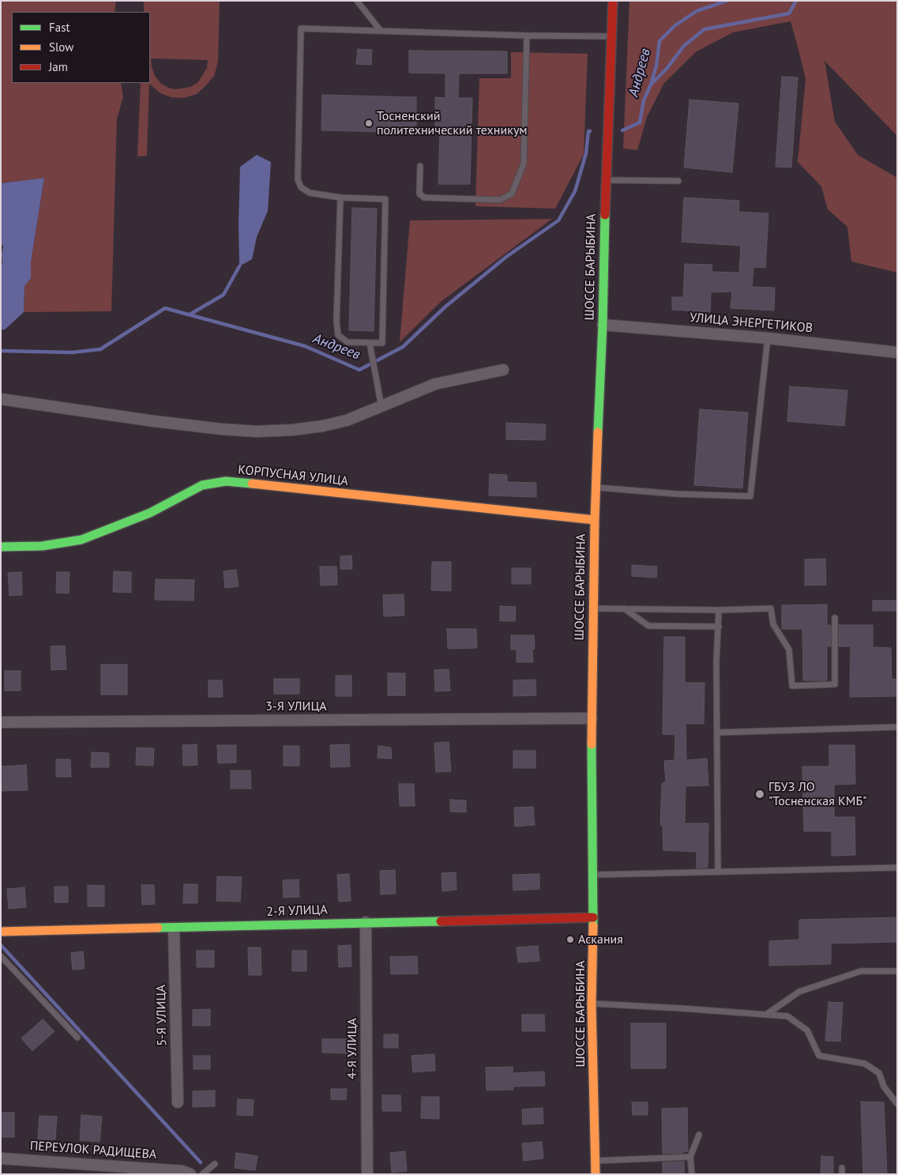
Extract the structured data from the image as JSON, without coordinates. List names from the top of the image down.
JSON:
{
  "streets": {
    "street": [
      "ШОССЕ БАРЫБИНА",
      "УЛИЦА ЭНЕРГЕТИКОВ",
      "КОРПУСНАЯ УЛИЦА",
      "3-Я УЛИЦА",
      "2-Я УЛИЦА",
      "5-Я УЛИЦА",
      "4-Я УЛИЦА",
      "ПЕРЕУЛОК РАДИЩЕВА"
    ]
  },
  "crossings": [
    ["ШОССЕ БАРЫБИНА", "УЛИЦА ЭНЕРГЕТИКОВ"],
    ["ШОССЕ БАРЫБИНА", "КОРПУСНАЯ УЛИЦА"],
    ["ШОССЕ БАРЫБИНА", "3-Я УЛИЦА"],
    ["ШОССЕ БАРЫБИНА", "2-Я УЛИЦА"],
    ["2-Я УЛИЦА", "5-Я УЛИЦА"],
    ["2-Я УЛИЦА", "4-Я УЛИЦА"]
  ],
  "water": ["Андреев"],
  "places": ["Тосненский политехнический техникум", "ГБУЗ ЛО \"Тосненская КМБ\"", "Аскания"],
  "legend": ["Fast", "Slow", "Jam"]
}
